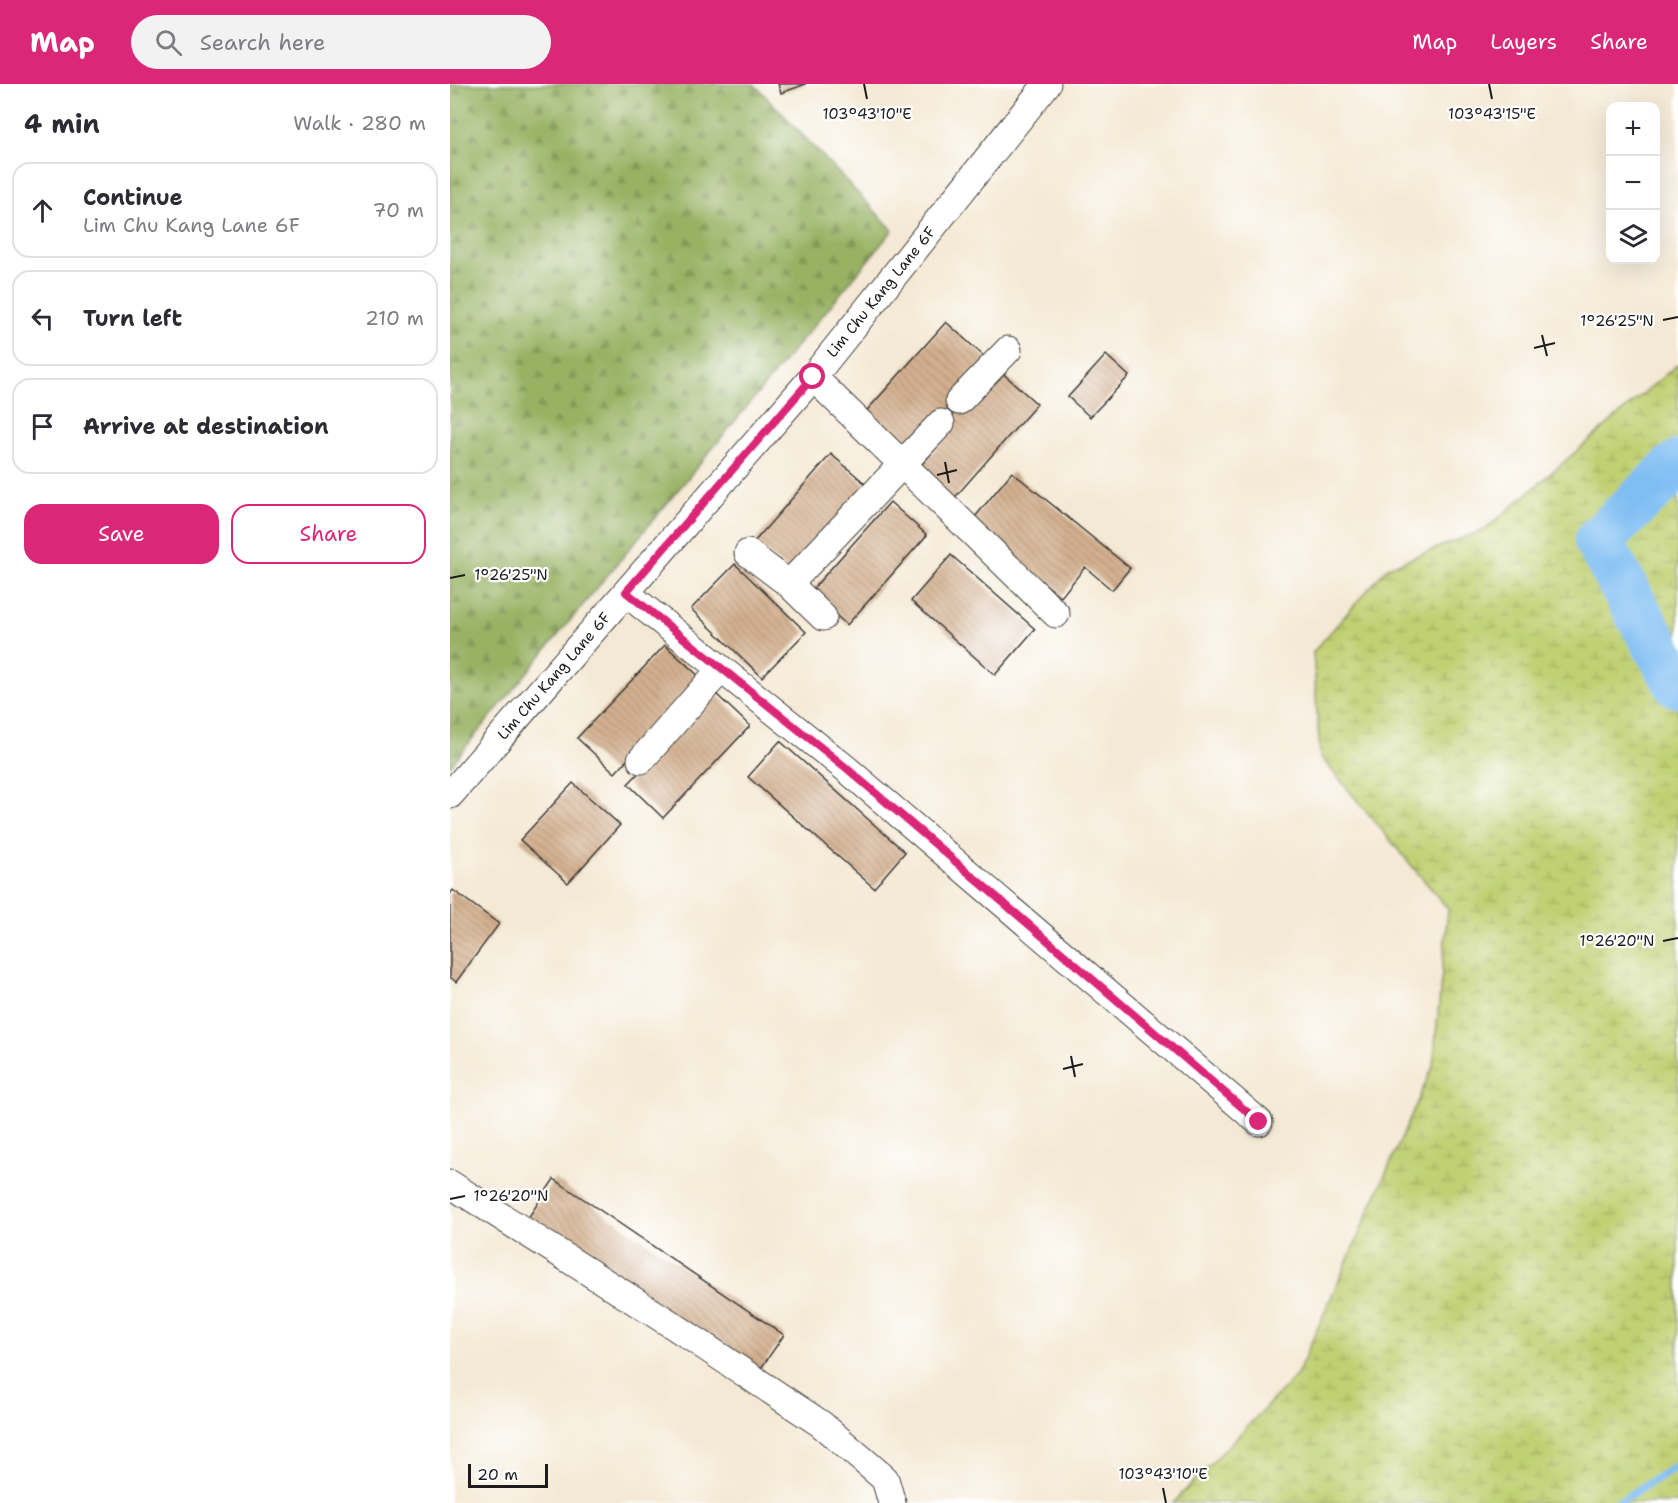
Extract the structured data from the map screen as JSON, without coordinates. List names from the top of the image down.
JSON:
{
  "streets": {
    "street": ["Lim Chu Kang Lane 6F"]
  },
  "scale_bar": "20 m",
  "page": {
    "header": "Map",
    "search": "Search here",
    "nav": ["Map", "Layers", "Share"],
    "heading": ["4 min", "Walk · 280 m"],
    "map_buttons": ["+", "−"],
    "list": [
      ["Continue", "Lim Chu Kang Lane 6F", "70 m"],
      ["Turn left", "210 m"],
      "Arrive at destination"
    ],
    "buttons": ["Save", "Share"],
    "scale": "20 m"
  },
  "coordinates": [
    "103°43'10\"E",
    "103°43'15\"E",
    "1°26'25\"N",
    "1°26'20\"N"
  ]
}
